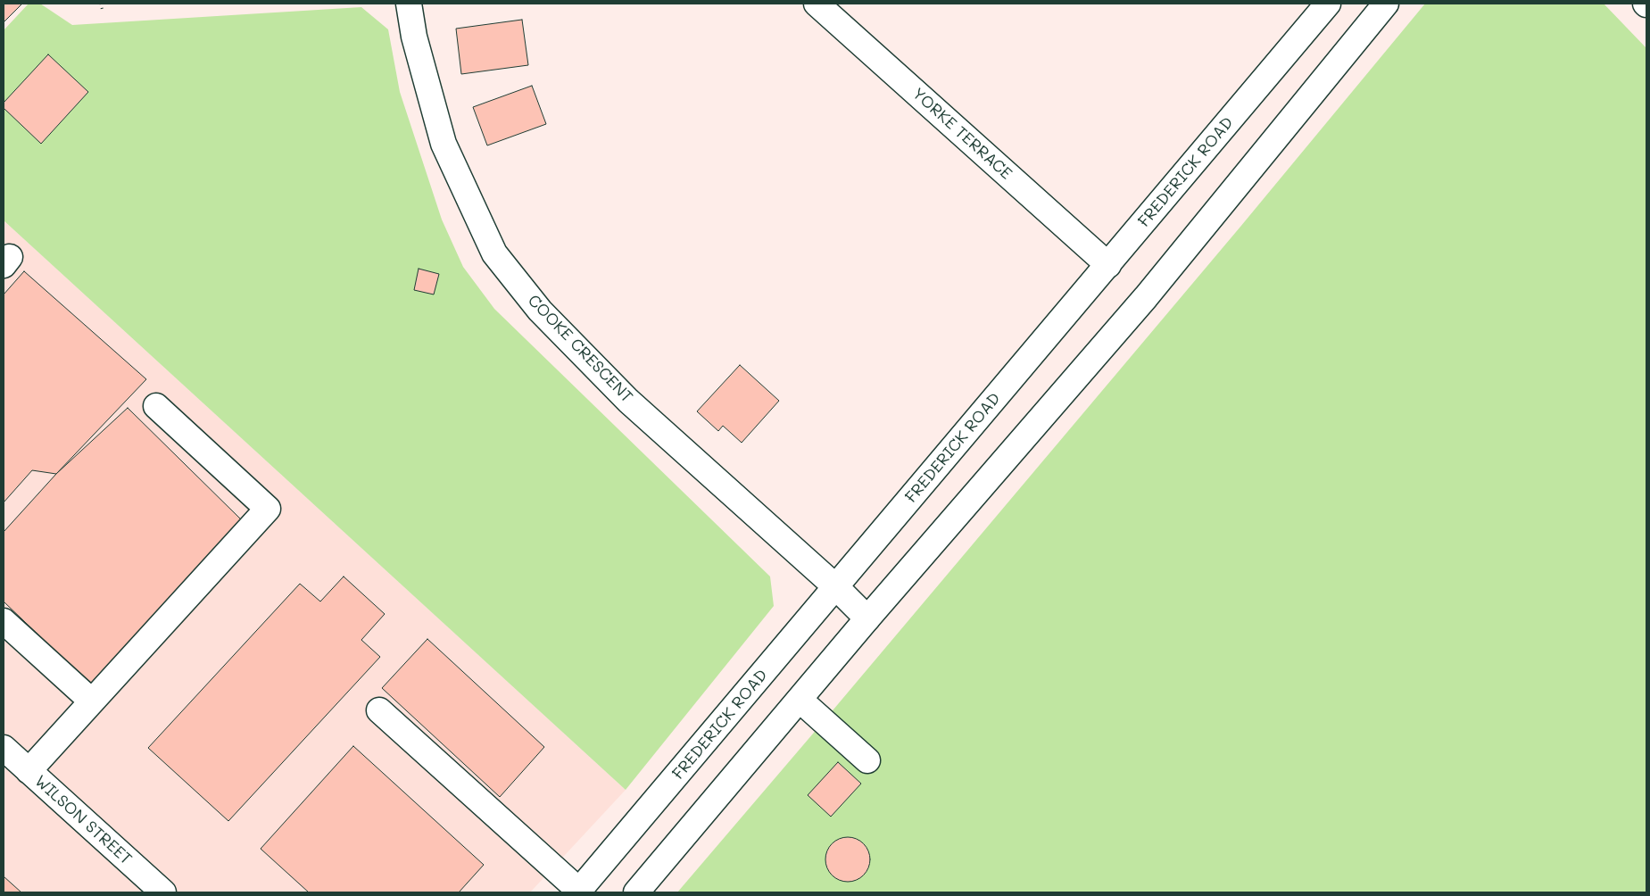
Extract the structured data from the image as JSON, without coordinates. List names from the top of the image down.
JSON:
{
  "streets": {
    "main road": [
      "YORKE TERRACE",
      "FREDERICK ROAD",
      "COOKE CRESCENT",
      "WILSON STREET"
    ]
  },
  "crossings": [
    ["YORKE TERRACE", "FREDERICK ROAD"],
    ["FREDERICK ROAD", "COOKE CRESCENT"]
  ]
}
